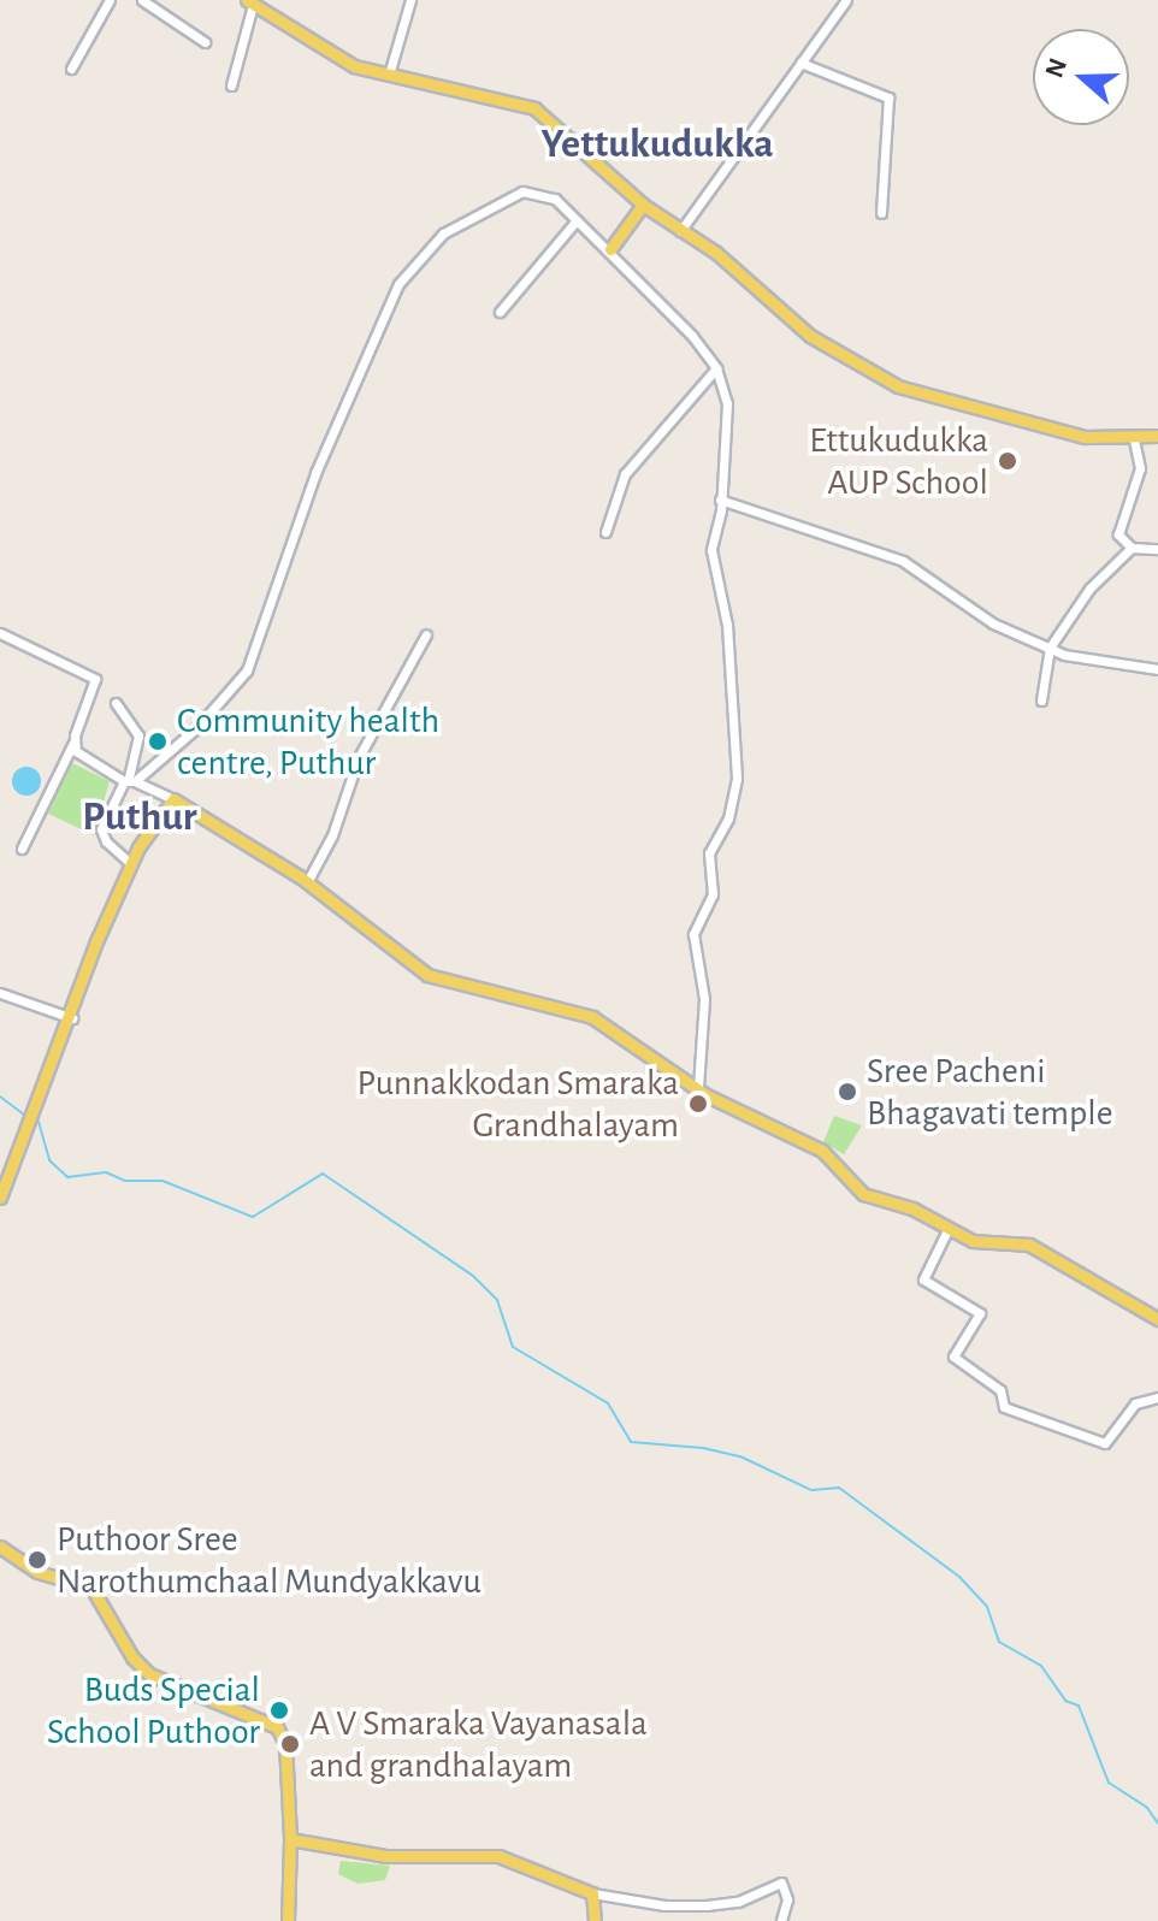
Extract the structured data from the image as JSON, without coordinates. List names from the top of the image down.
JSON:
{
  "districts": ["Yettukudukka", "Puthur"],
  "places": [
    "Ettukudukka AUP School",
    "Community health centre, Puthur",
    "Sree Pacheni Bhagavati temple",
    "Punnakkodan Smaraka Grandhalayam",
    "Puthoor Sree Narothumchaal Mundyakkavu",
    "Buds Special School Puthoor",
    "A V Smaraka Vayanasala and grandhalayam"
  ],
  "north": "left"
}
